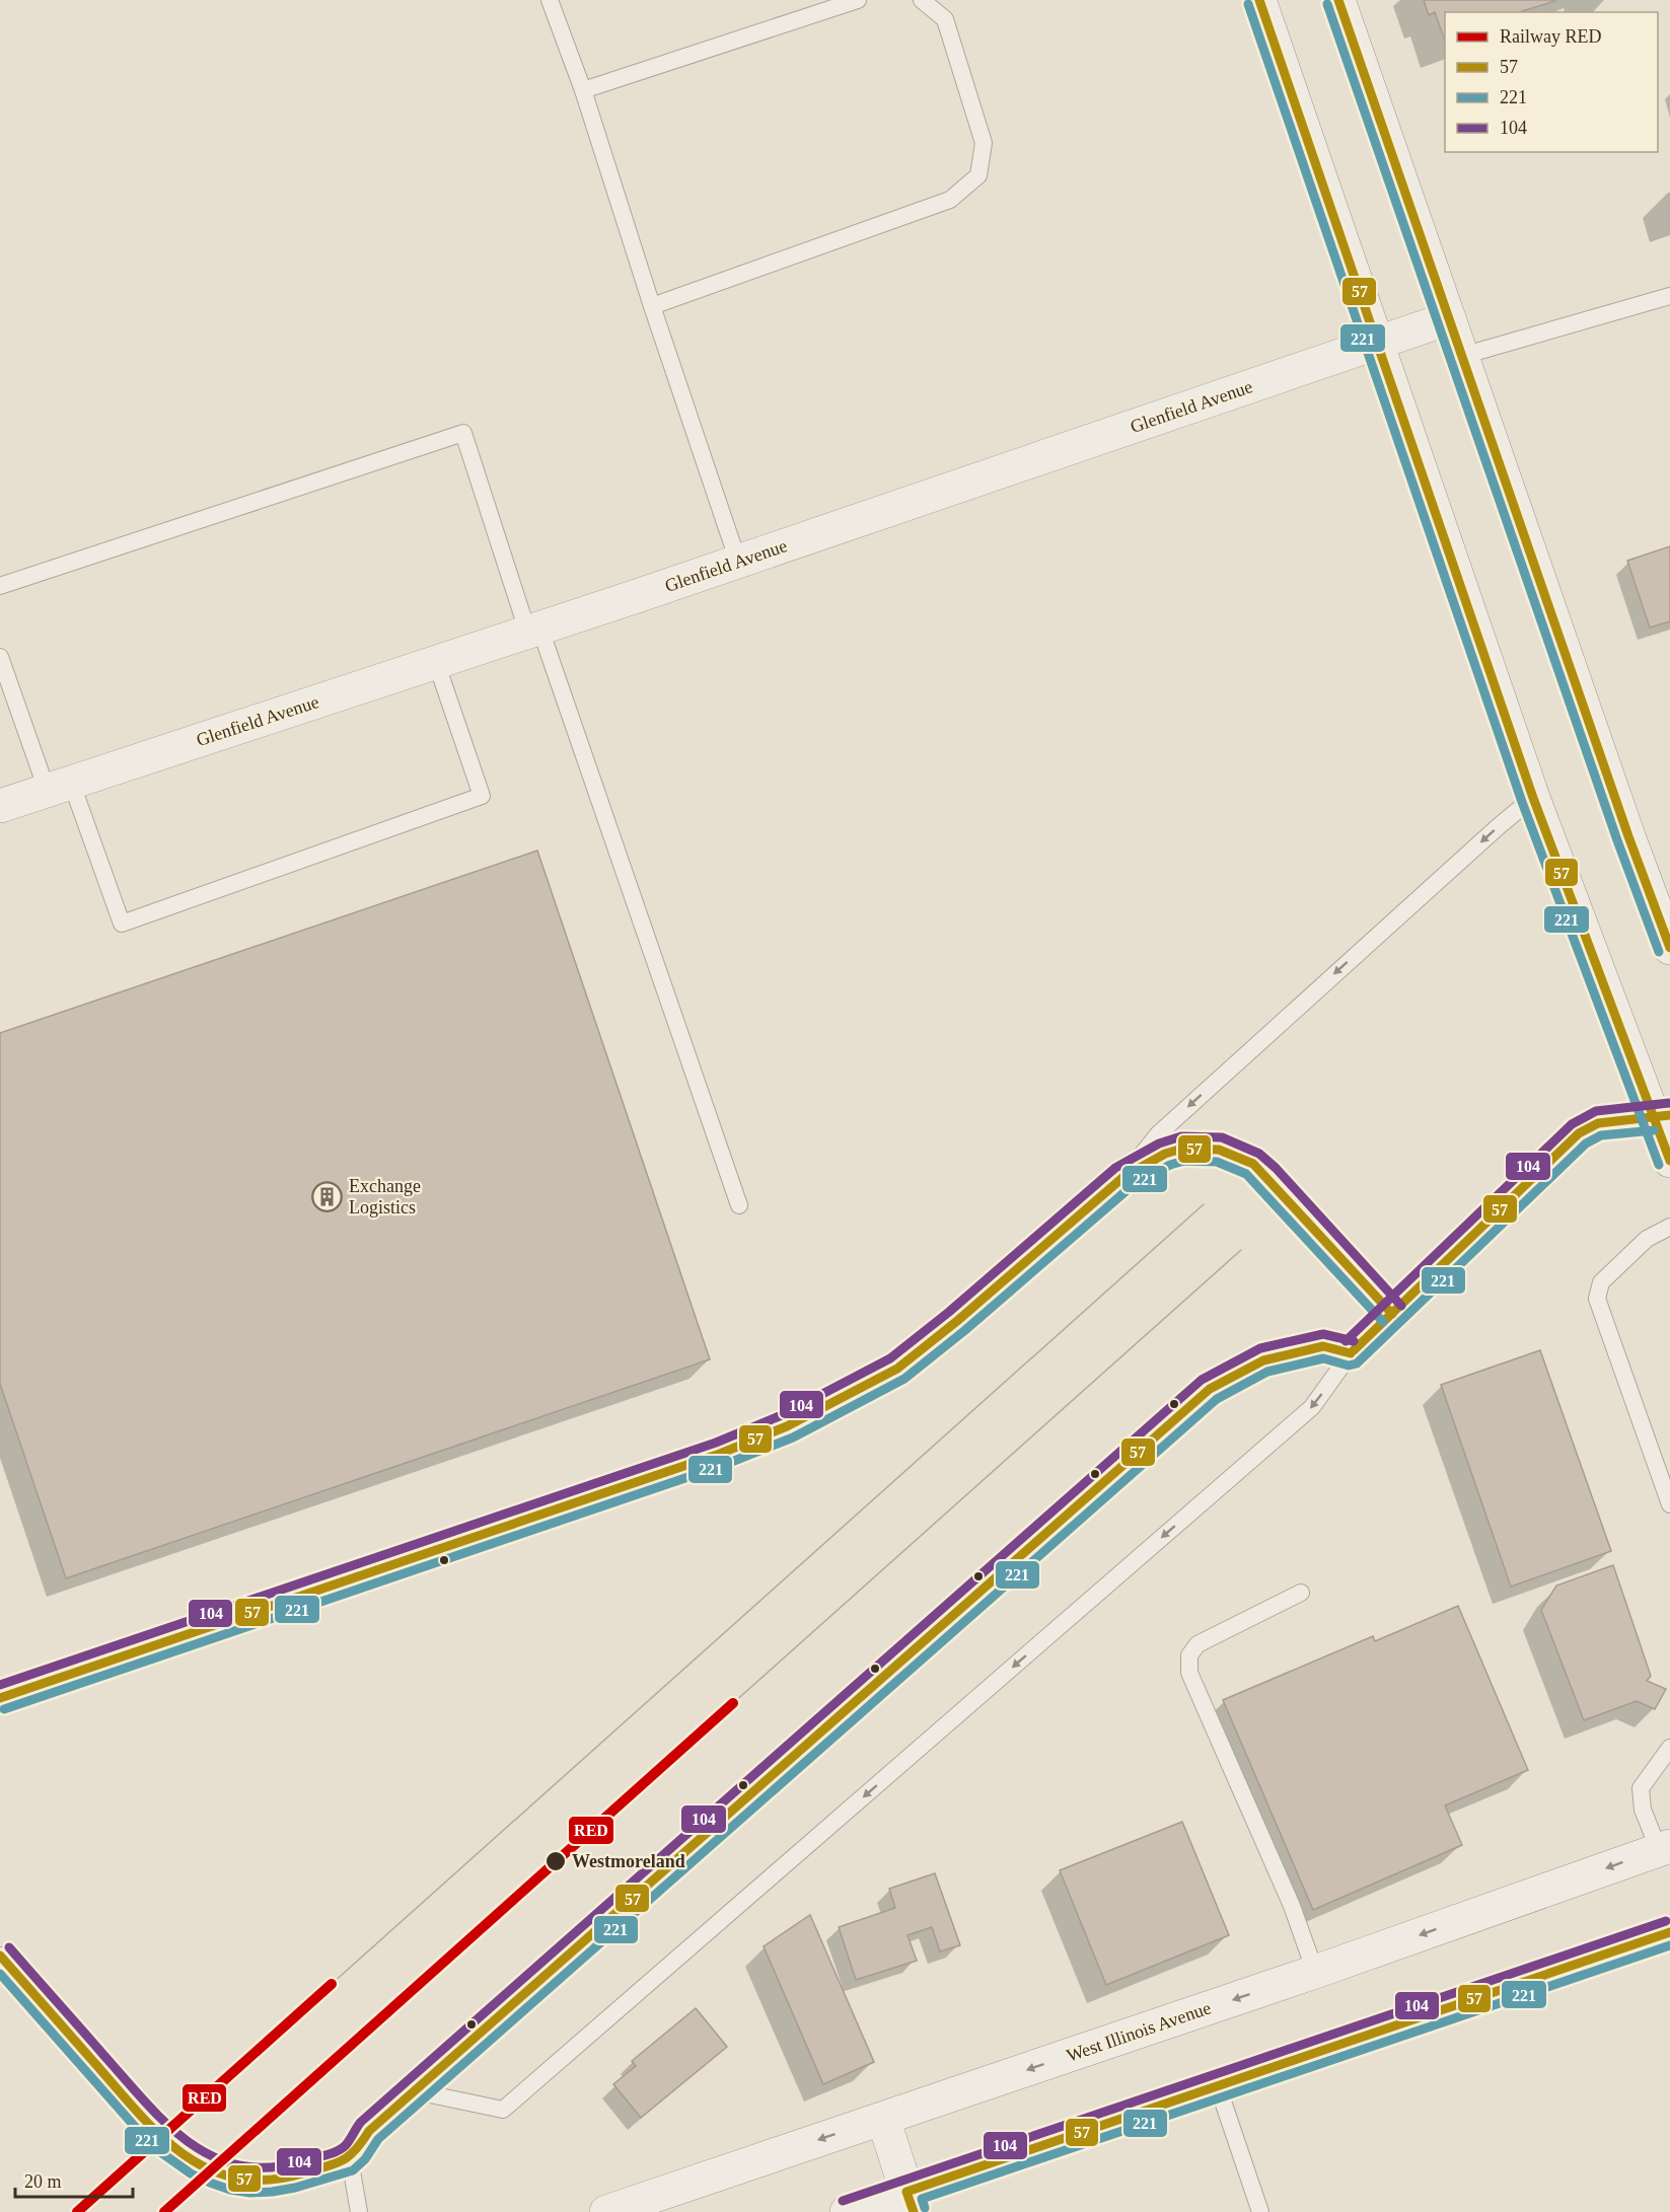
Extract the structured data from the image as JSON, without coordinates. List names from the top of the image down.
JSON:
{
  "streets": {
    "main road": ["Glenfield Avenue", "West Illinois Avenue"]
  },
  "places": {
    "building": ["Exchange Logistics"],
    "other": ["Westmoreland"]
  },
  "lines": [
    "transit line 57",
    "transit line 221",
    "transit line 104",
    "rail line RED"
  ],
  "legend": [
    "Railway RED",
    "57",
    "221",
    "104"
  ],
  "scale_bar": "20 m"
}
